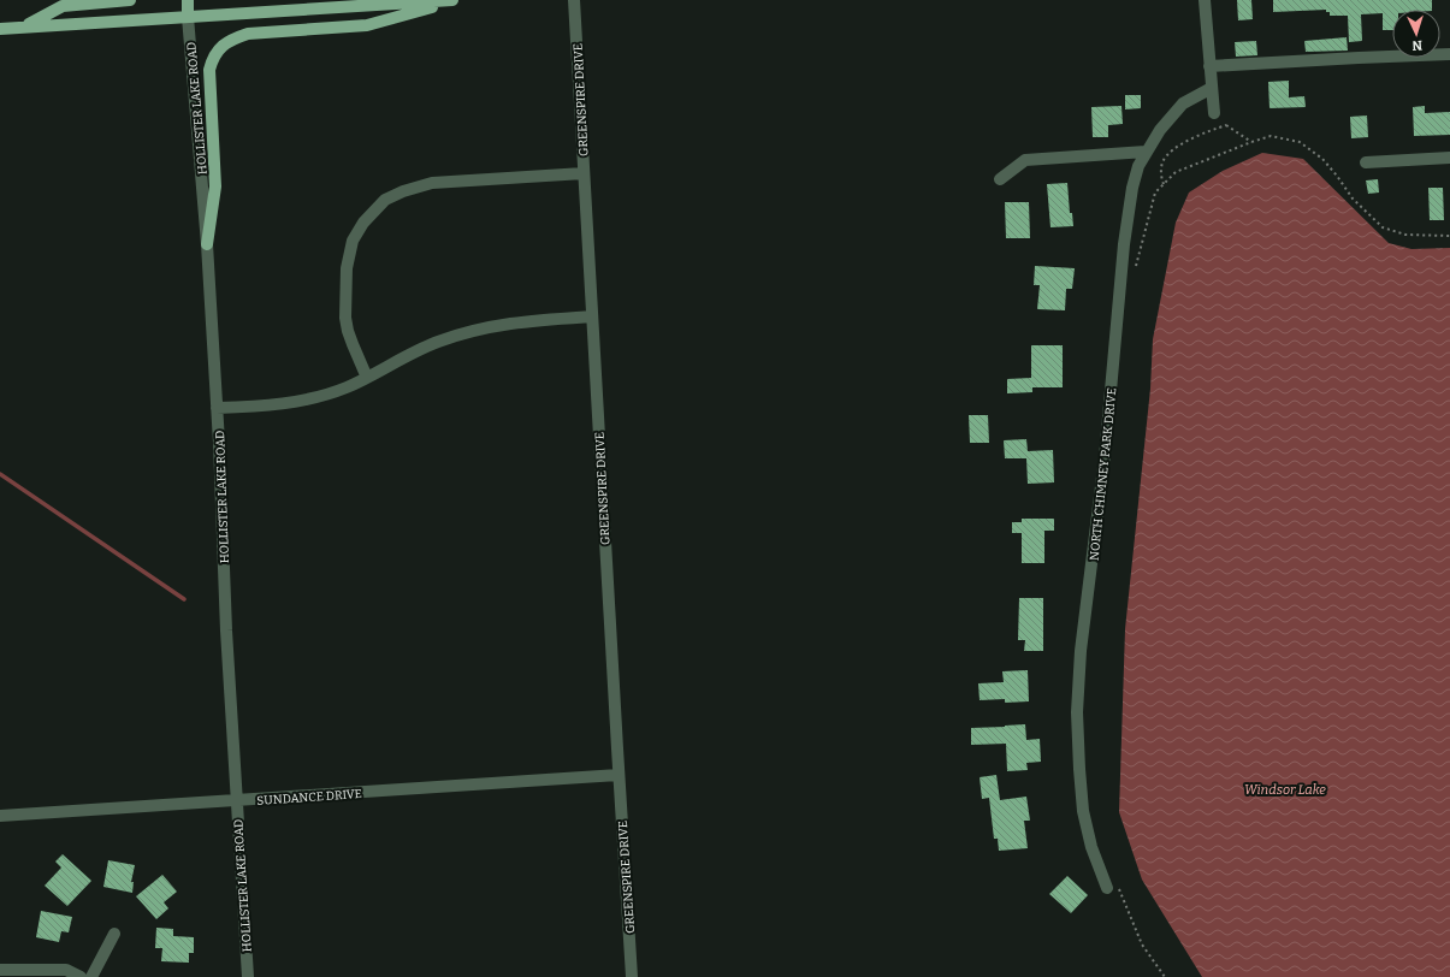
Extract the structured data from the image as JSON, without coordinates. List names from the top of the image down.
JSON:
{
  "streets": {
    "street": [
      "GREENSPIRE DRIVE",
      "HOLLISTER LAKE ROAD",
      "NORTH CHIMNEY PARK DRIVE",
      "SUNDANCE DRIVE"
    ]
  },
  "crossings": [
    ["GREENSPIRE DRIVE", "SUNDANCE DRIVE"],
    ["HOLLISTER LAKE ROAD", "SUNDANCE DRIVE"]
  ],
  "water": ["Windsor Lake"],
  "north": "bottom"
}
